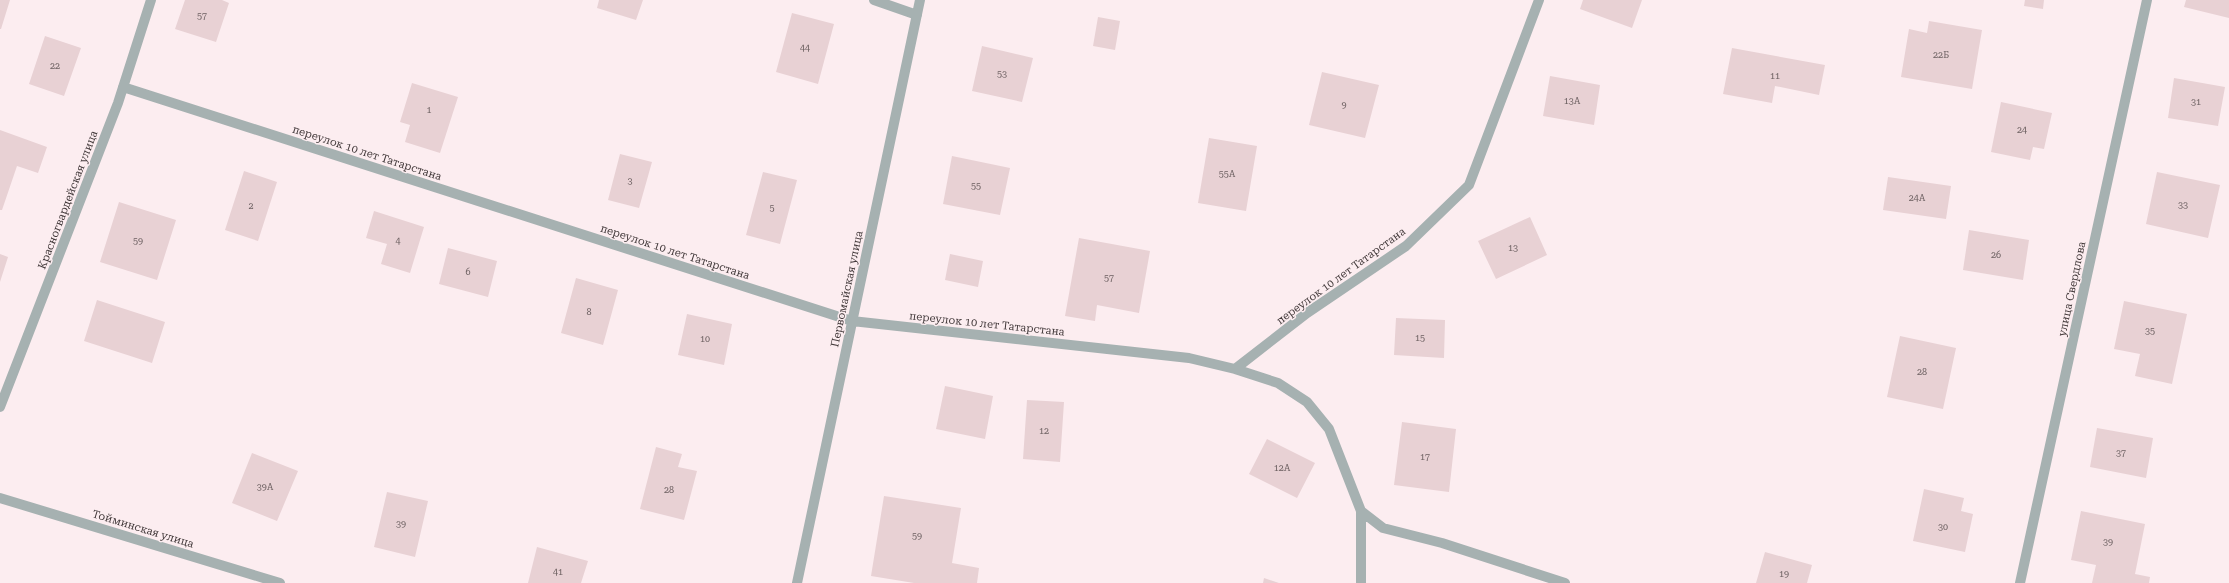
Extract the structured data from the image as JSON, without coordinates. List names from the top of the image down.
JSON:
{
  "streets": {
    "street": [
      "переулок 10 лет Татарстана",
      "Красногвардейская улица",
      "Первомайская улица",
      "улица Свердлова",
      "Тойминская улица"
    ]
  },
  "crossings": [
    ["переулок 10 лет Татарстана", "Красногвардейская улица"],
    ["переулок 10 лет Татарстана", "Первомайская улица"]
  ],
  "house_numbers": [
    "57",
    "44",
    "22Б",
    "22",
    "53",
    "11",
    "13А",
    "31",
    "9",
    "1",
    "24",
    "55А",
    "3",
    "55",
    "24А",
    "33",
    "2",
    "5",
    "59",
    "4",
    "13",
    "26",
    "6",
    "57",
    "8",
    "35",
    "15",
    "10",
    "28",
    "12",
    "37",
    "17",
    "12А",
    "39А",
    "28",
    "39",
    "30",
    "59",
    "39",
    "41",
    "19"
  ]
}
